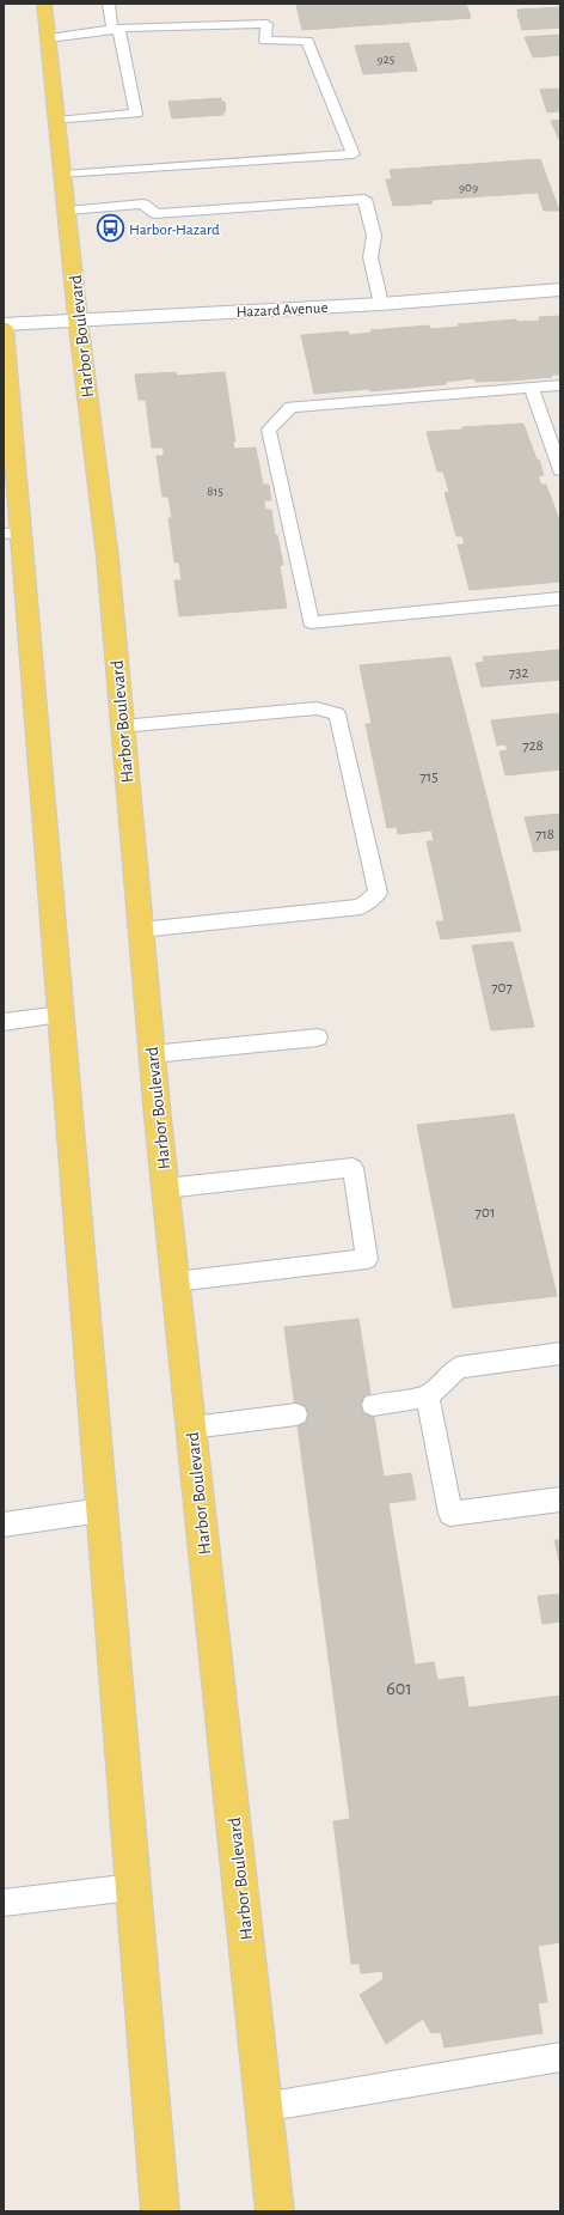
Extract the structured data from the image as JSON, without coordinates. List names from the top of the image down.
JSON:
{
  "streets": {
    "main road": ["Harbor Boulevard"],
    "street": ["Hazard Avenue"]
  },
  "crossings": [
    ["Hazard Avenue", "Harbor Boulevard"]
  ],
  "places": {
    "bus stop": ["Harbor-Hazard"]
  },
  "house_numbers": [
    "925",
    "909",
    "815",
    "732",
    "728",
    "715",
    "718",
    "707",
    "701",
    "601"
  ]
}
